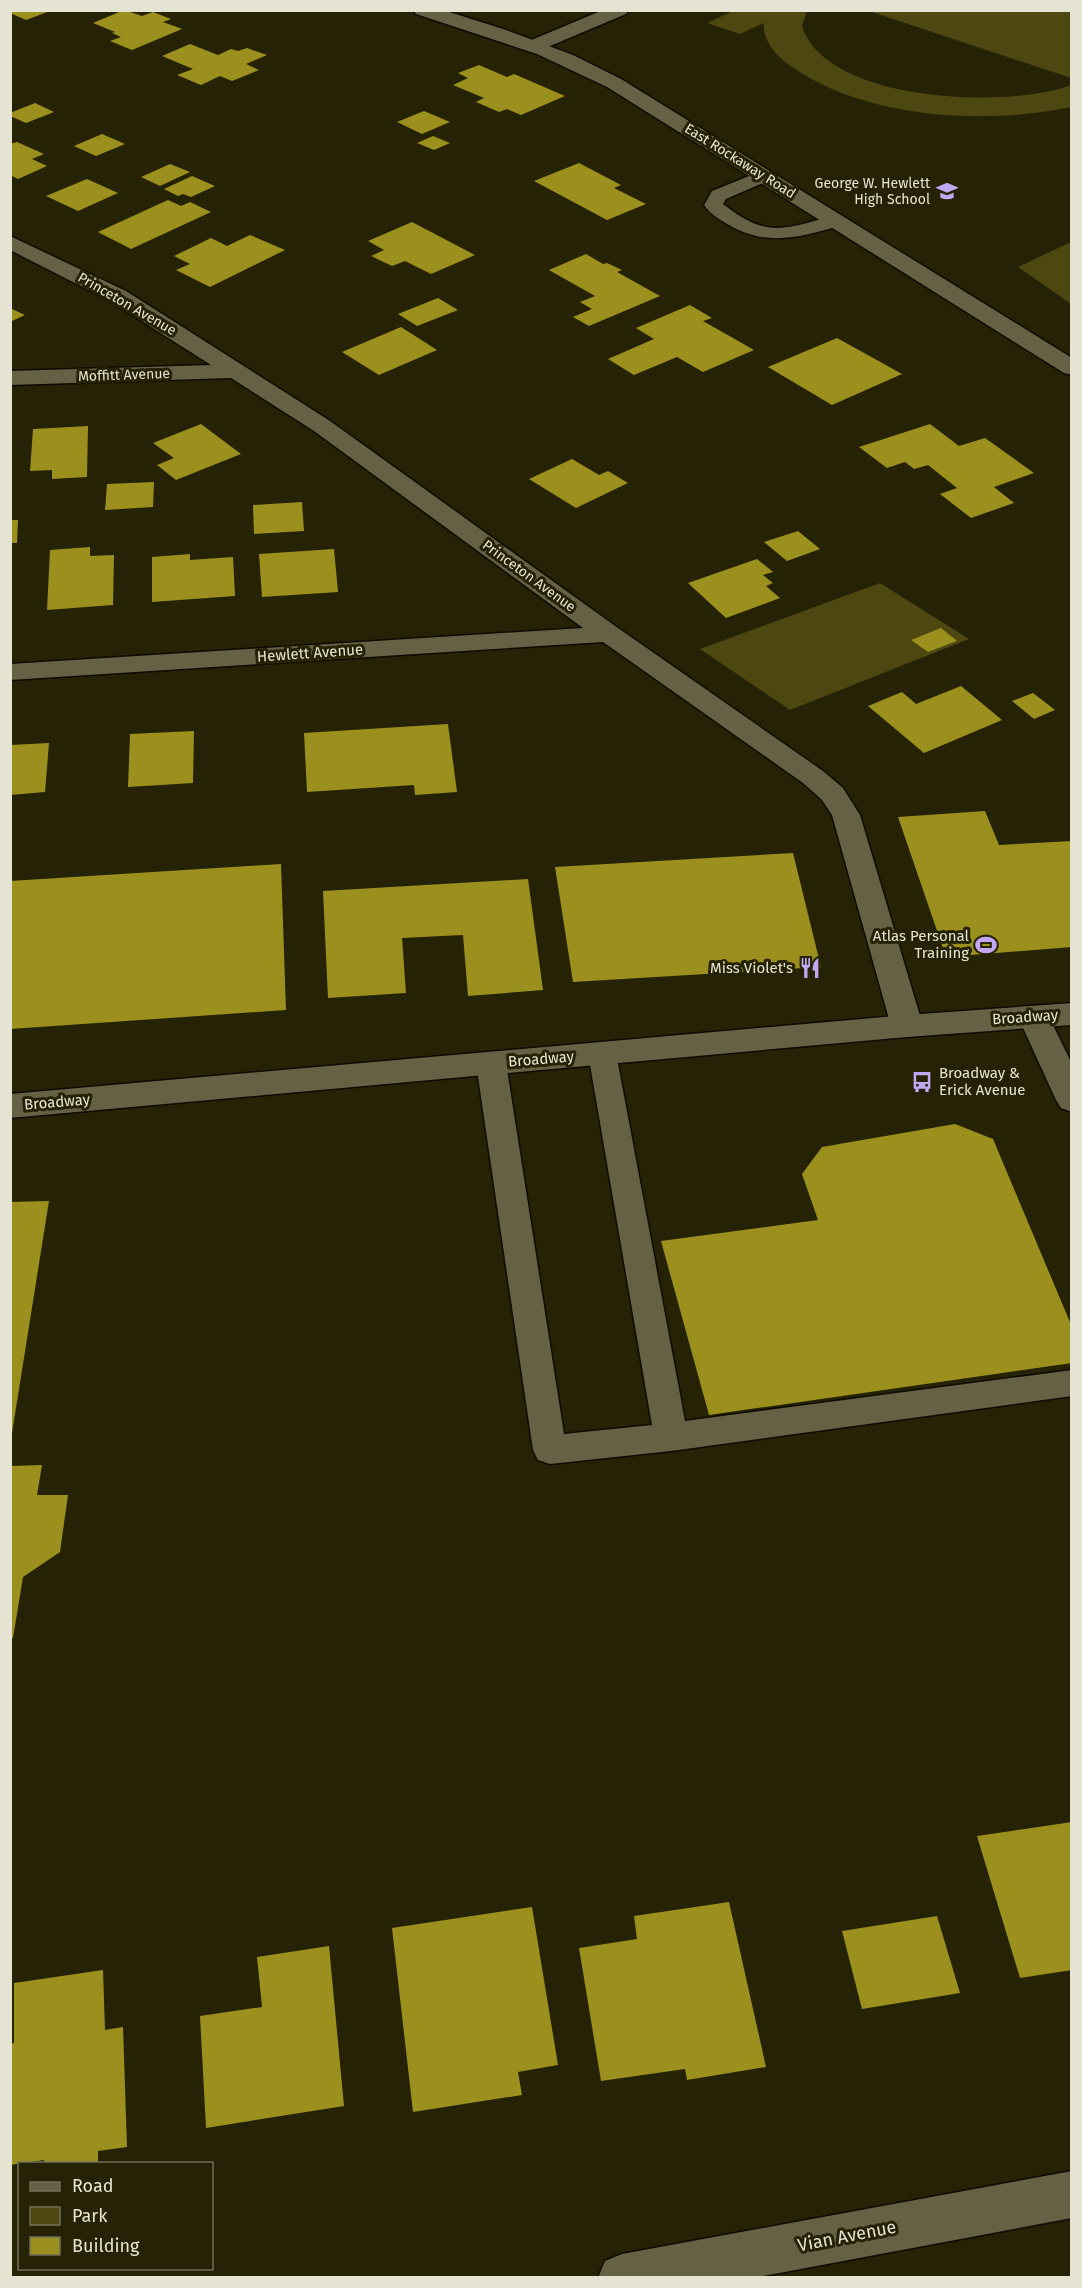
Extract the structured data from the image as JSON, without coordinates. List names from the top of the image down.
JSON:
{
  "streets": {
    "street": [
      "East Rockaway Road",
      "Princeton Avenue",
      "Moffitt Avenue",
      "Hewlett Avenue",
      "Broadway",
      "Vian Avenue"
    ]
  },
  "crossings": [
    ["Princeton Avenue", "Moffitt Avenue"],
    ["Princeton Avenue", "Hewlett Avenue"],
    ["Princeton Avenue", "Broadway"]
  ],
  "places": {
    "school or university": ["George W. Hewlett High School"],
    "sports": ["Atlas Personal Training"],
    "restaurant": ["Miss Violet's"],
    "bus stop": ["Broadway & Erick Avenue"]
  },
  "legend": ["Road", "Park", "Building"]
}
